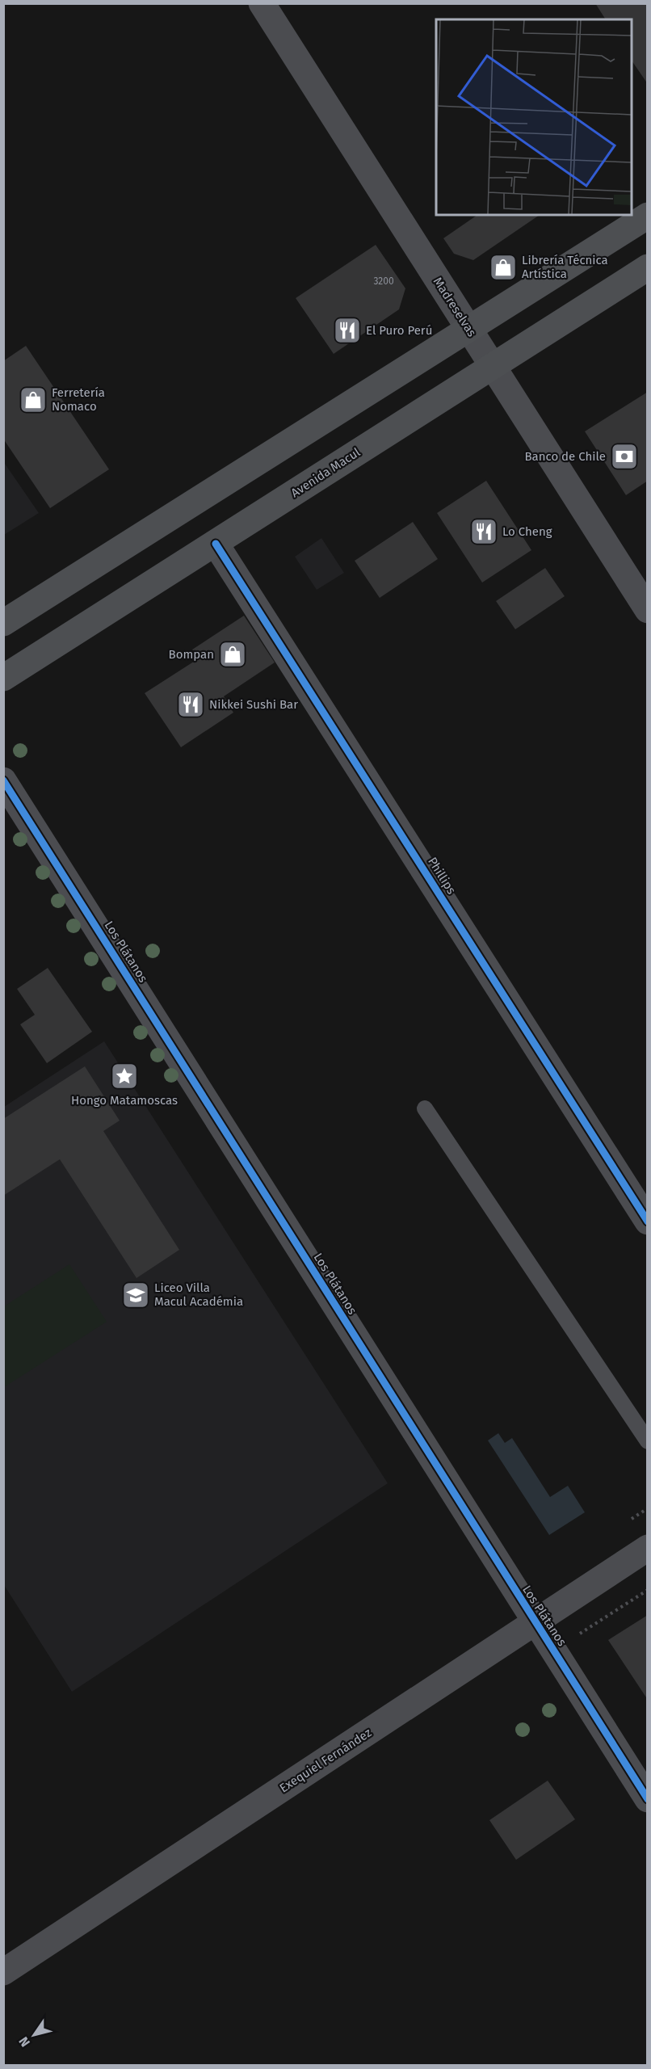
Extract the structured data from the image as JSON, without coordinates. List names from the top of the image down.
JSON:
{
  "streets": {
    "main road": ["Avenida Macul"],
    "street": [
      "Madreselvas",
      "Phillips",
      "Los Plátanos",
      "Exequiel Fernández"
    ]
  },
  "crossings": [
    ["Madreselvas", "Avenida Macul"],
    ["Avenida Macul", "Phillips"],
    ["Los Plátanos", "Exequiel Fernández"]
  ],
  "places": {
    "shop": ["Librería Técnica Artística", "Ferretería Nomaco", "Bompan"],
    "restaurant": ["El Puro Perú", "Lo Cheng", "Nikkei Sushi Bar"],
    "bank": ["Banco de Chile"],
    "place": ["Hongo Matamoscas"],
    "school or university": ["Liceo Villa Macul Académia"]
  },
  "house_numbers": ["3200"],
  "north": "bottom left"
}
